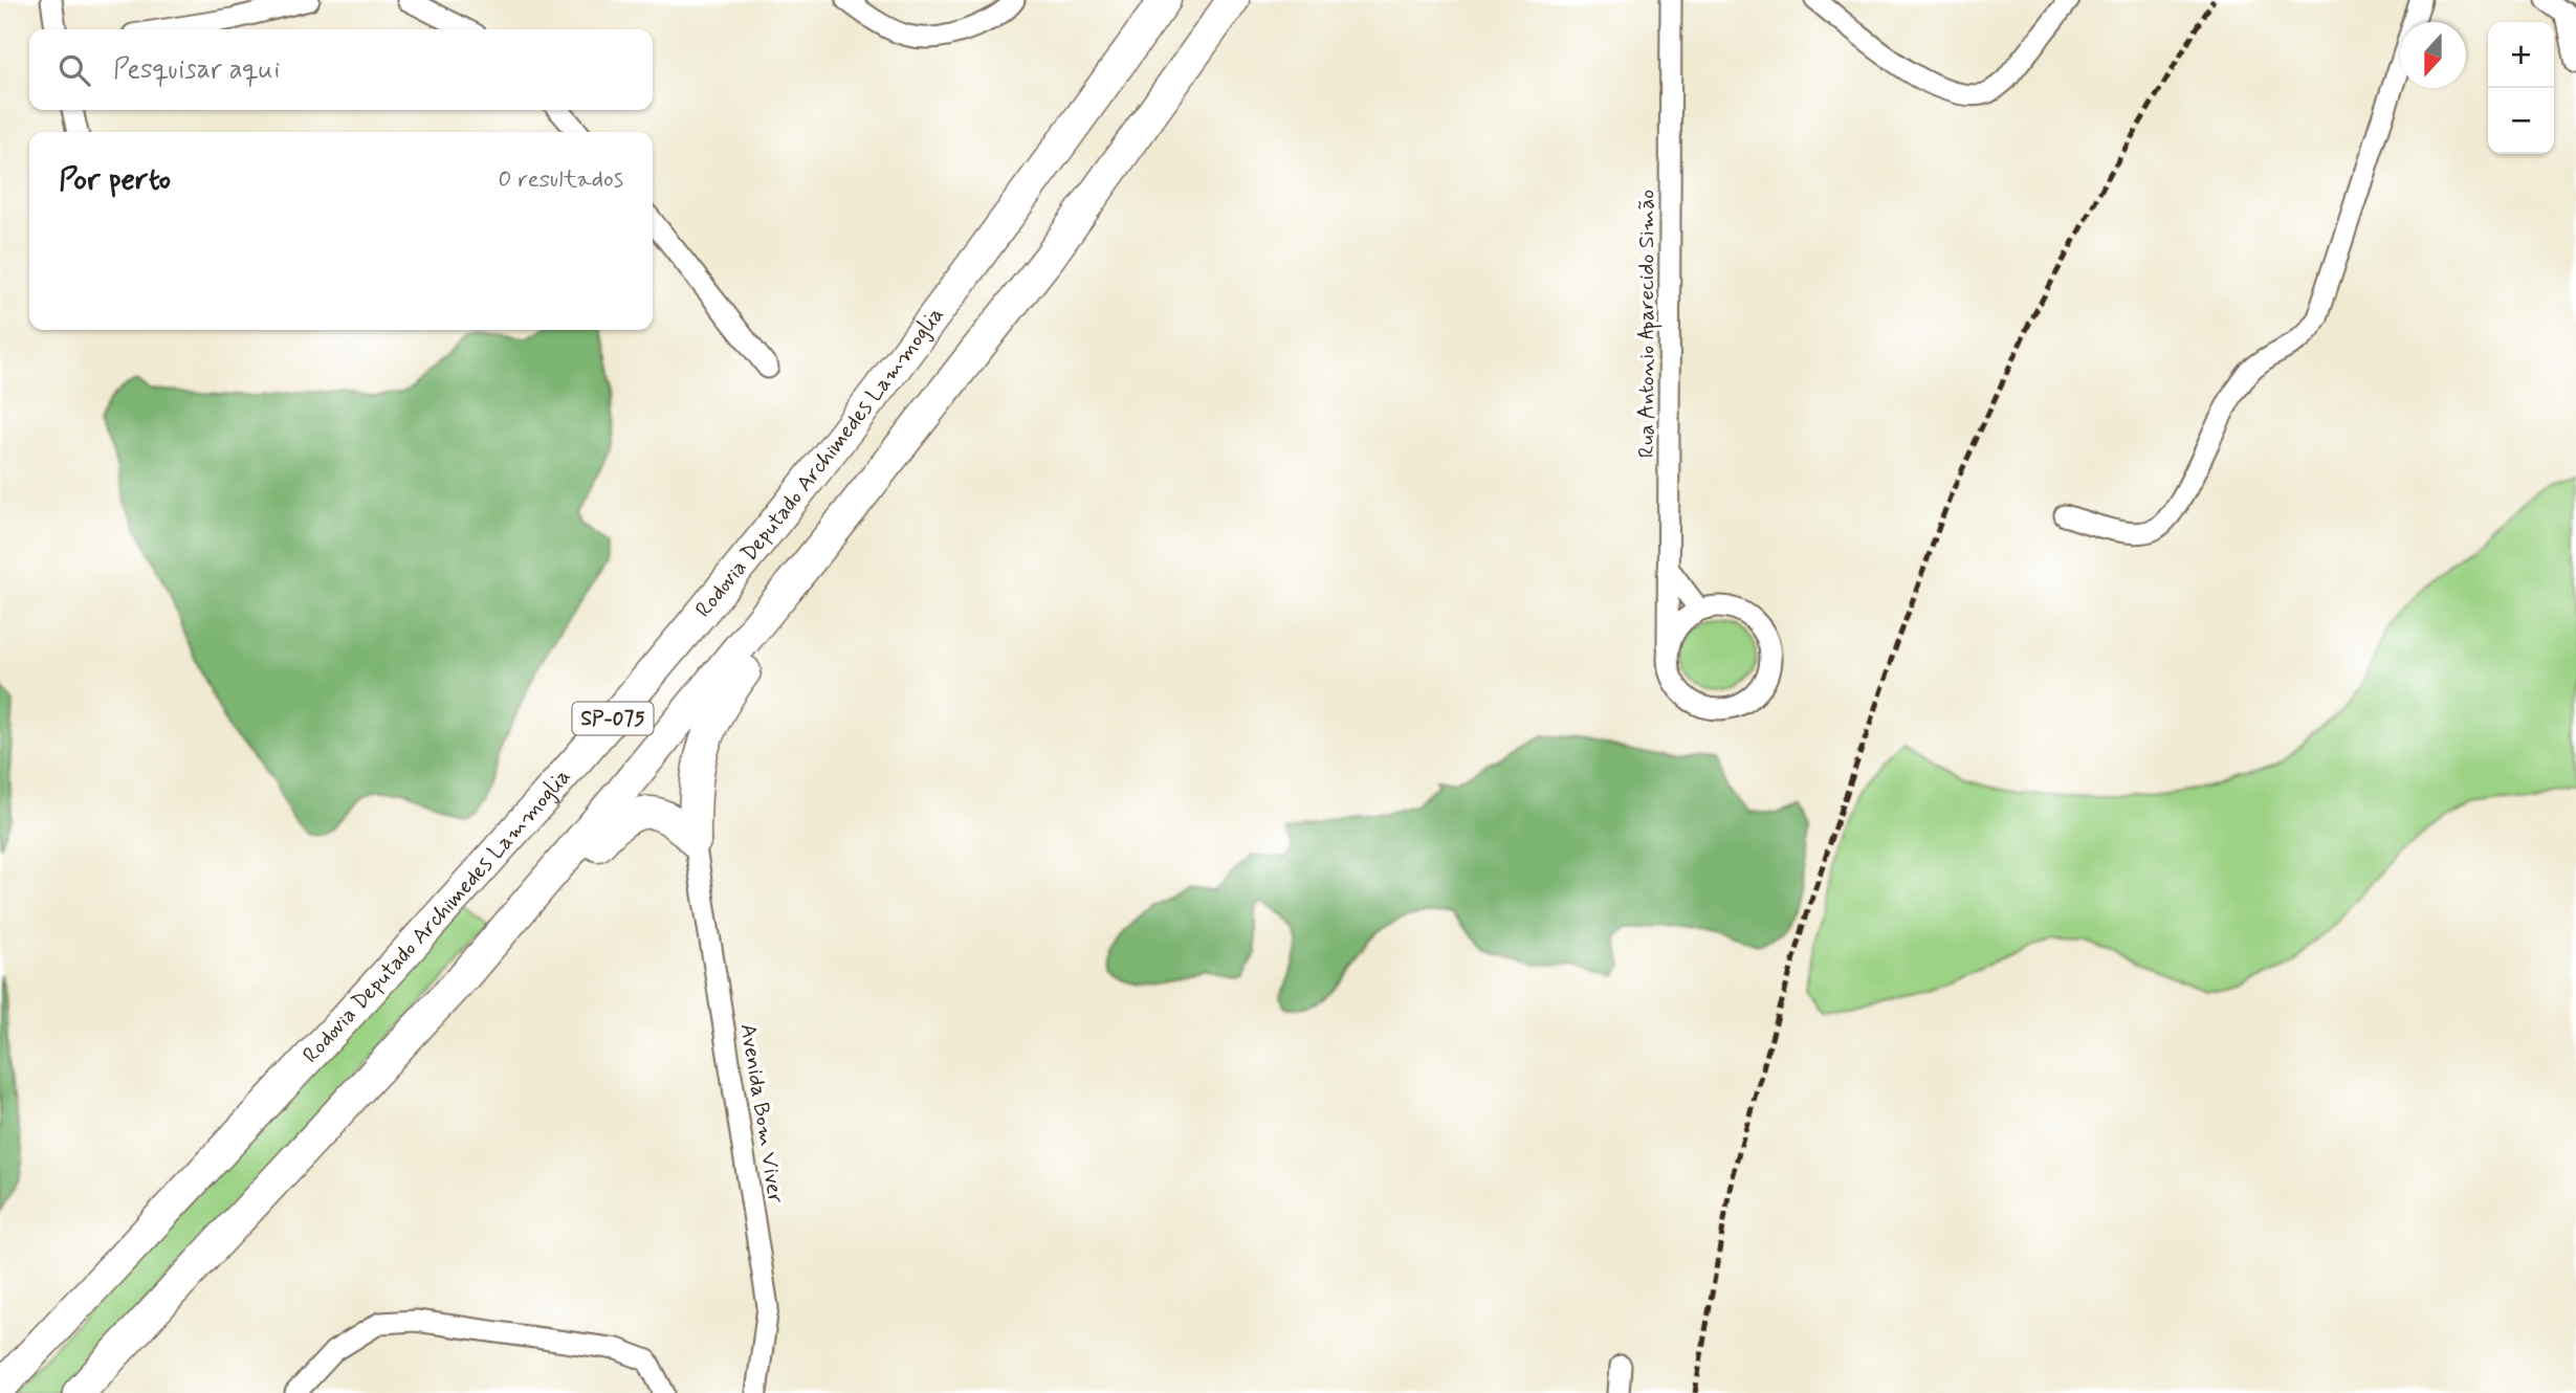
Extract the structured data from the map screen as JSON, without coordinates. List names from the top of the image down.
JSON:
{
  "streets": {
    "highway": ["Rodovia Deputado Archimedes Lammoglia", "SP-075"],
    "street": ["Rua Antonio Aparecido Simão", "Avenida Bom Viver"]
  },
  "north": "bottom",
  "page": {
    "map_buttons": ["+", "−"],
    "search": "Pesquisar aqui",
    "heading": ["Por perto", "0 resultados"]
  }
}
